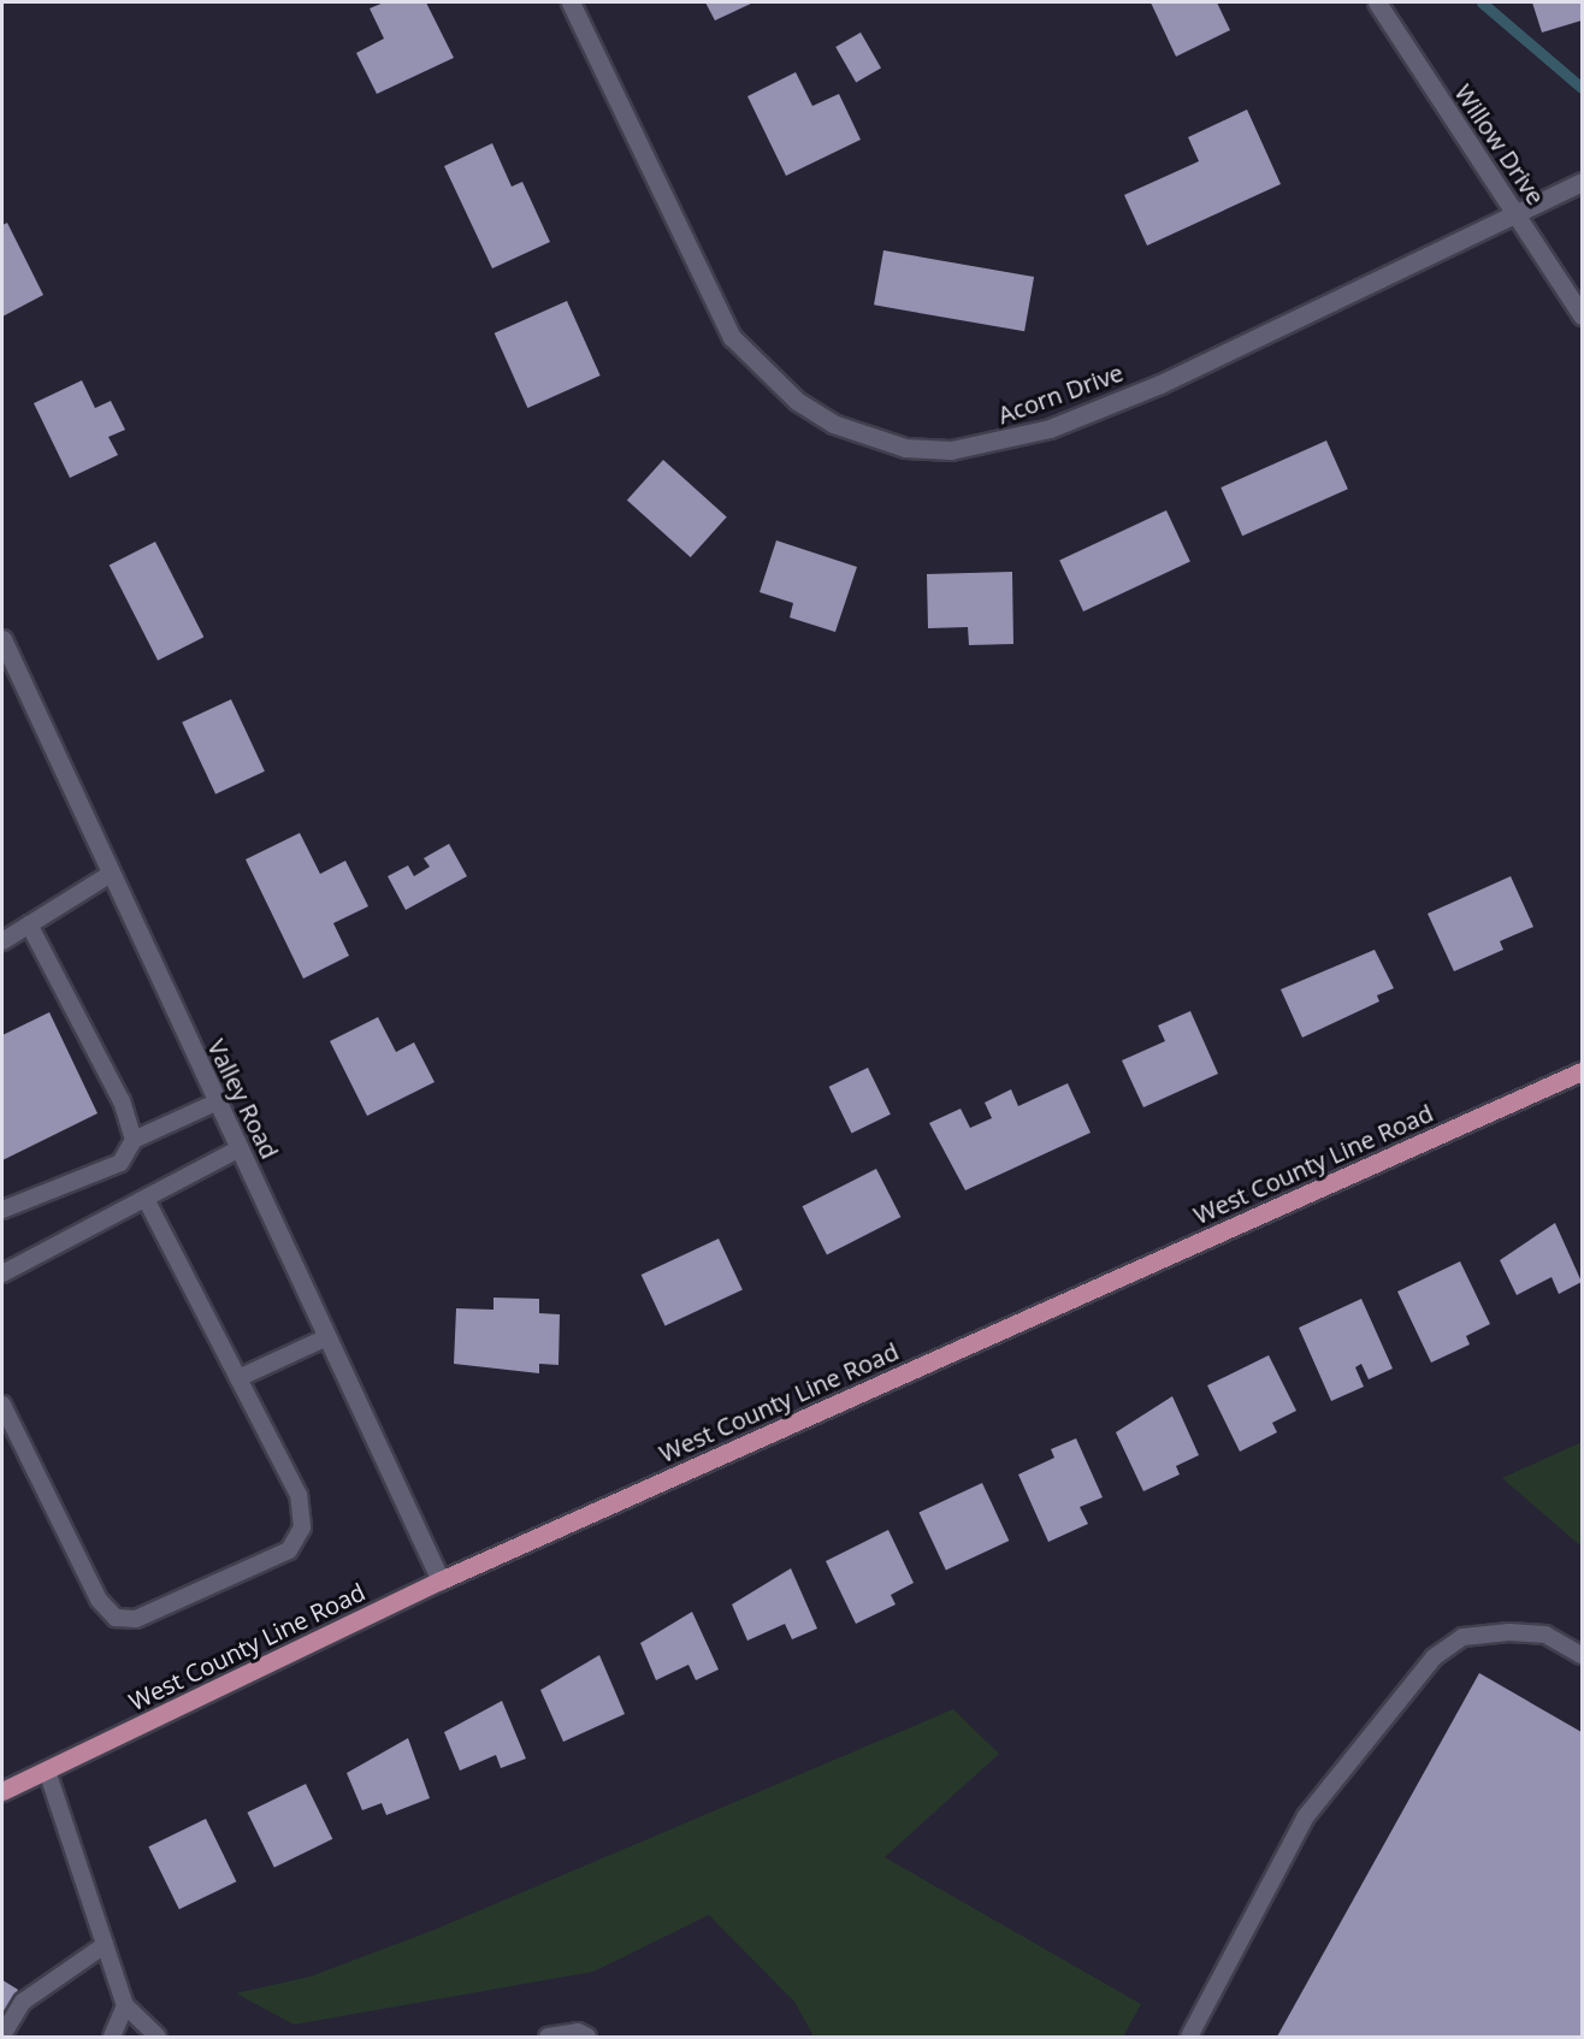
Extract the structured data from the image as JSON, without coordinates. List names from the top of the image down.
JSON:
{
  "streets": {
    "main road": ["West County Line Road"],
    "street": ["Willow Drive", "Acorn Drive", "Valley Road"]
  },
  "crossings": [
    ["Willow Drive", "Acorn Drive"],
    ["Valley Road", "West County Line Road"]
  ]
}
